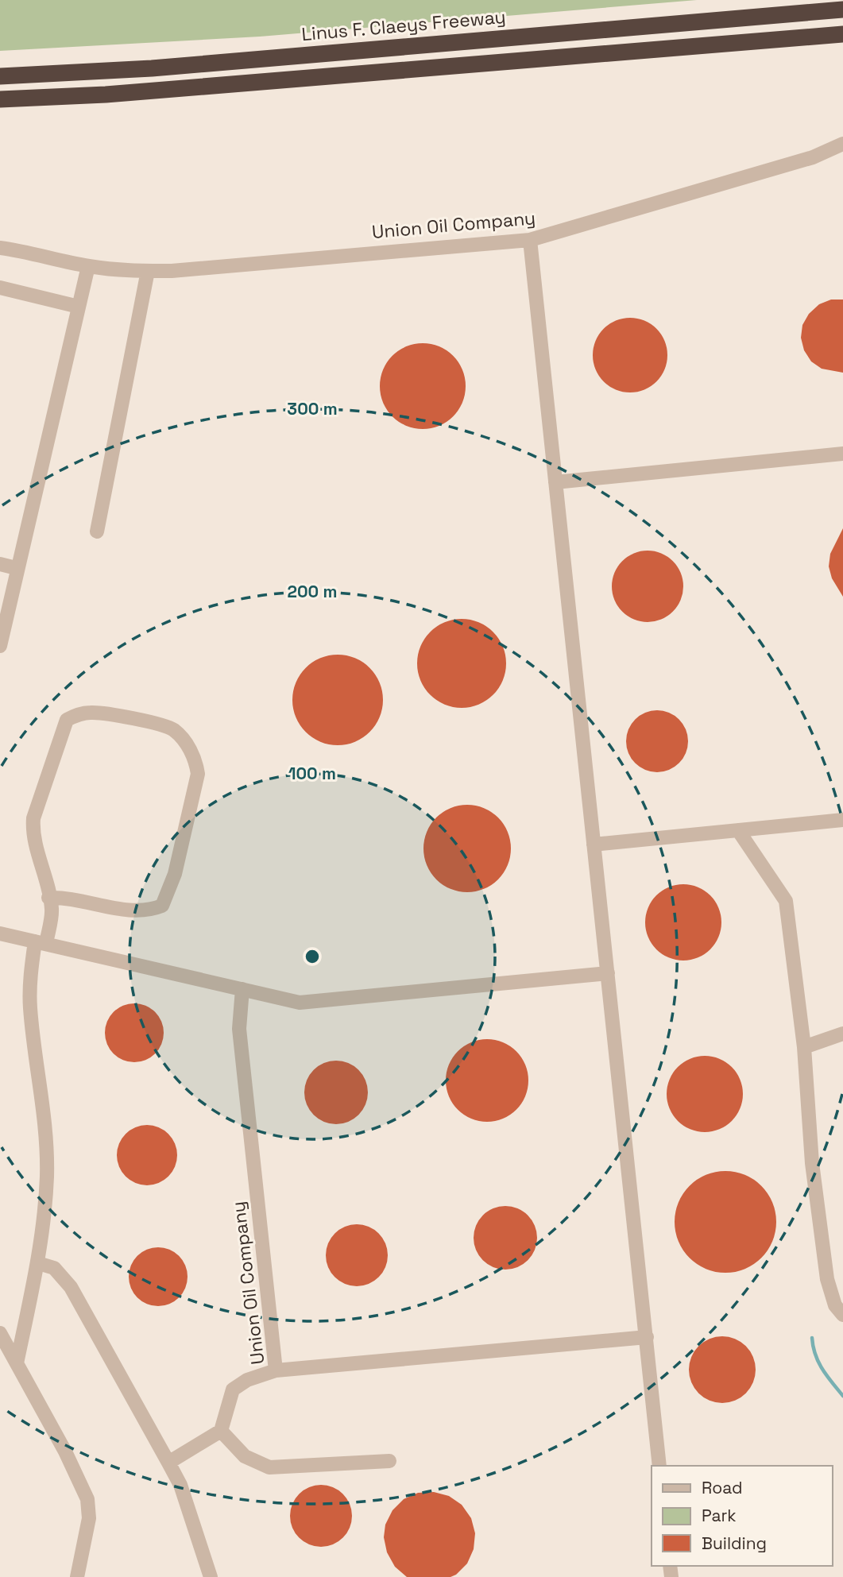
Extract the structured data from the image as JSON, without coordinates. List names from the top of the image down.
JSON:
{
  "streets": {
    "highway": ["Linus F. Claeys Freeway"],
    "street": ["Union Oil Company"]
  },
  "legend": ["Road", "Park", "Building"],
  "rings": ["300 m", "200 m", "100 m"]
}
